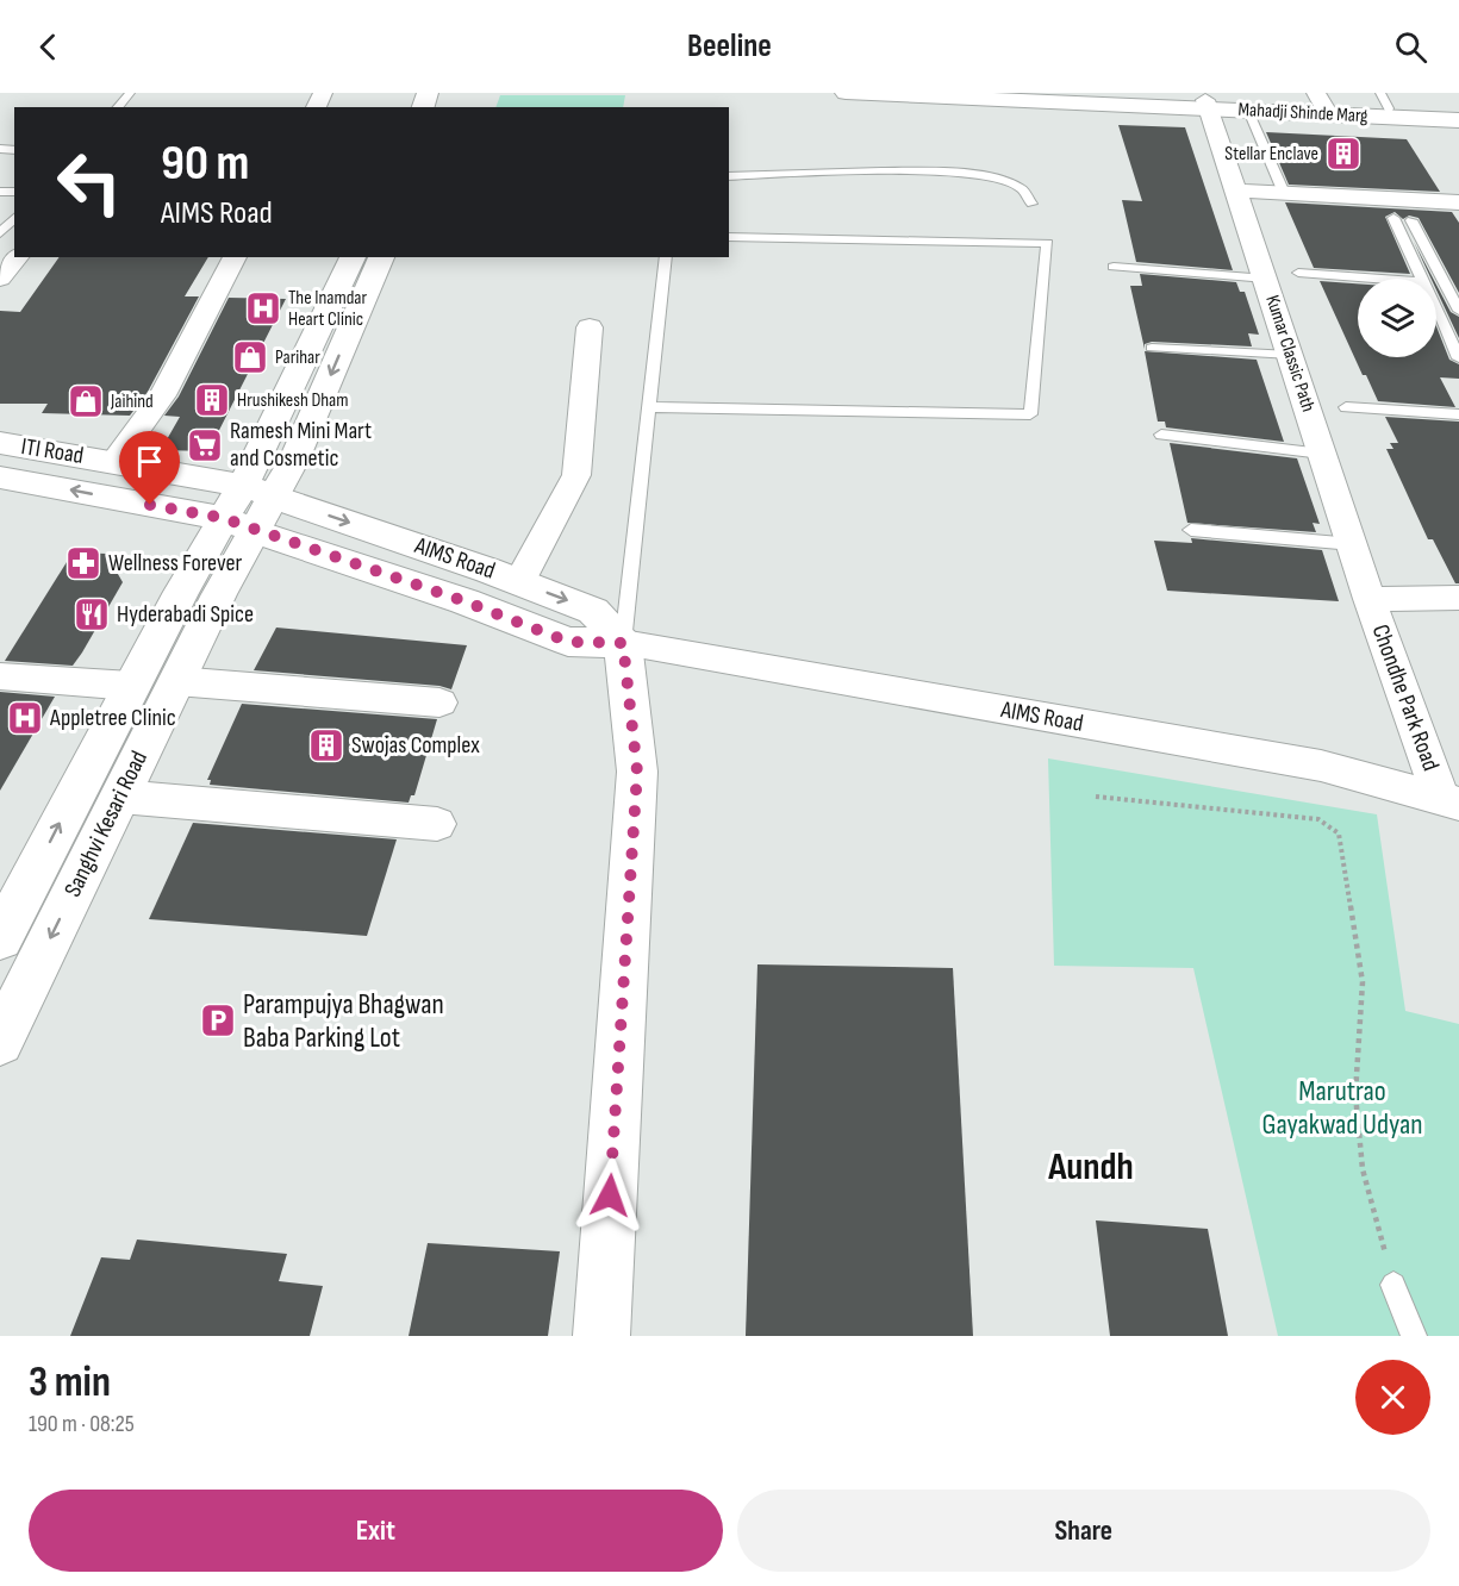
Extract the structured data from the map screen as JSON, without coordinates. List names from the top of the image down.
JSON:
{
  "streets": {
    "main road": [
      "Mahadji Shinde Marg",
      "ITI Road",
      "AIMS Road",
      "Sanghvi Kesari Road"
    ],
    "street": ["Kumar Classic Path", "Chondhe Park Road"]
  },
  "crossings": [
    ["Mahadji Shinde Marg", "Kumar Classic Path"],
    ["Kumar Classic Path", "Chondhe Park Road"],
    ["ITI Road", "AIMS Road"],
    ["ITI Road", "Sanghvi Kesari Road"],
    ["AIMS Road", "Chondhe Park Road"],
    ["AIMS Road", "Sanghvi Kesari Road"]
  ],
  "districts": ["Aundh"],
  "parks": ["Marutrao Gayakwad Udyan"],
  "places": {
    "building": ["Stellar Enclave", "Hrushikesh Dham", "Swojas Complex"],
    "hospital": ["The Inamdar Heart Clinic", "Appletree Clinic"],
    "shop": ["Parihar", "Jaihind"],
    "supermarket": ["Ramesh Mini Mart and Cosmetic"],
    "pharmacy": ["Wellness Forever"],
    "restaurant": ["Hyderabadi Spice"],
    "parking": ["Parampujya Bhagwan Baba Parking Lot"]
  },
  "page": {
    "header": "Beeline",
    "turn": ["90 m", "AIMS Road"],
    "heading": ["3 min", "190 m · 08:25"],
    "buttons": ["Exit", "Share"]
  }
}
